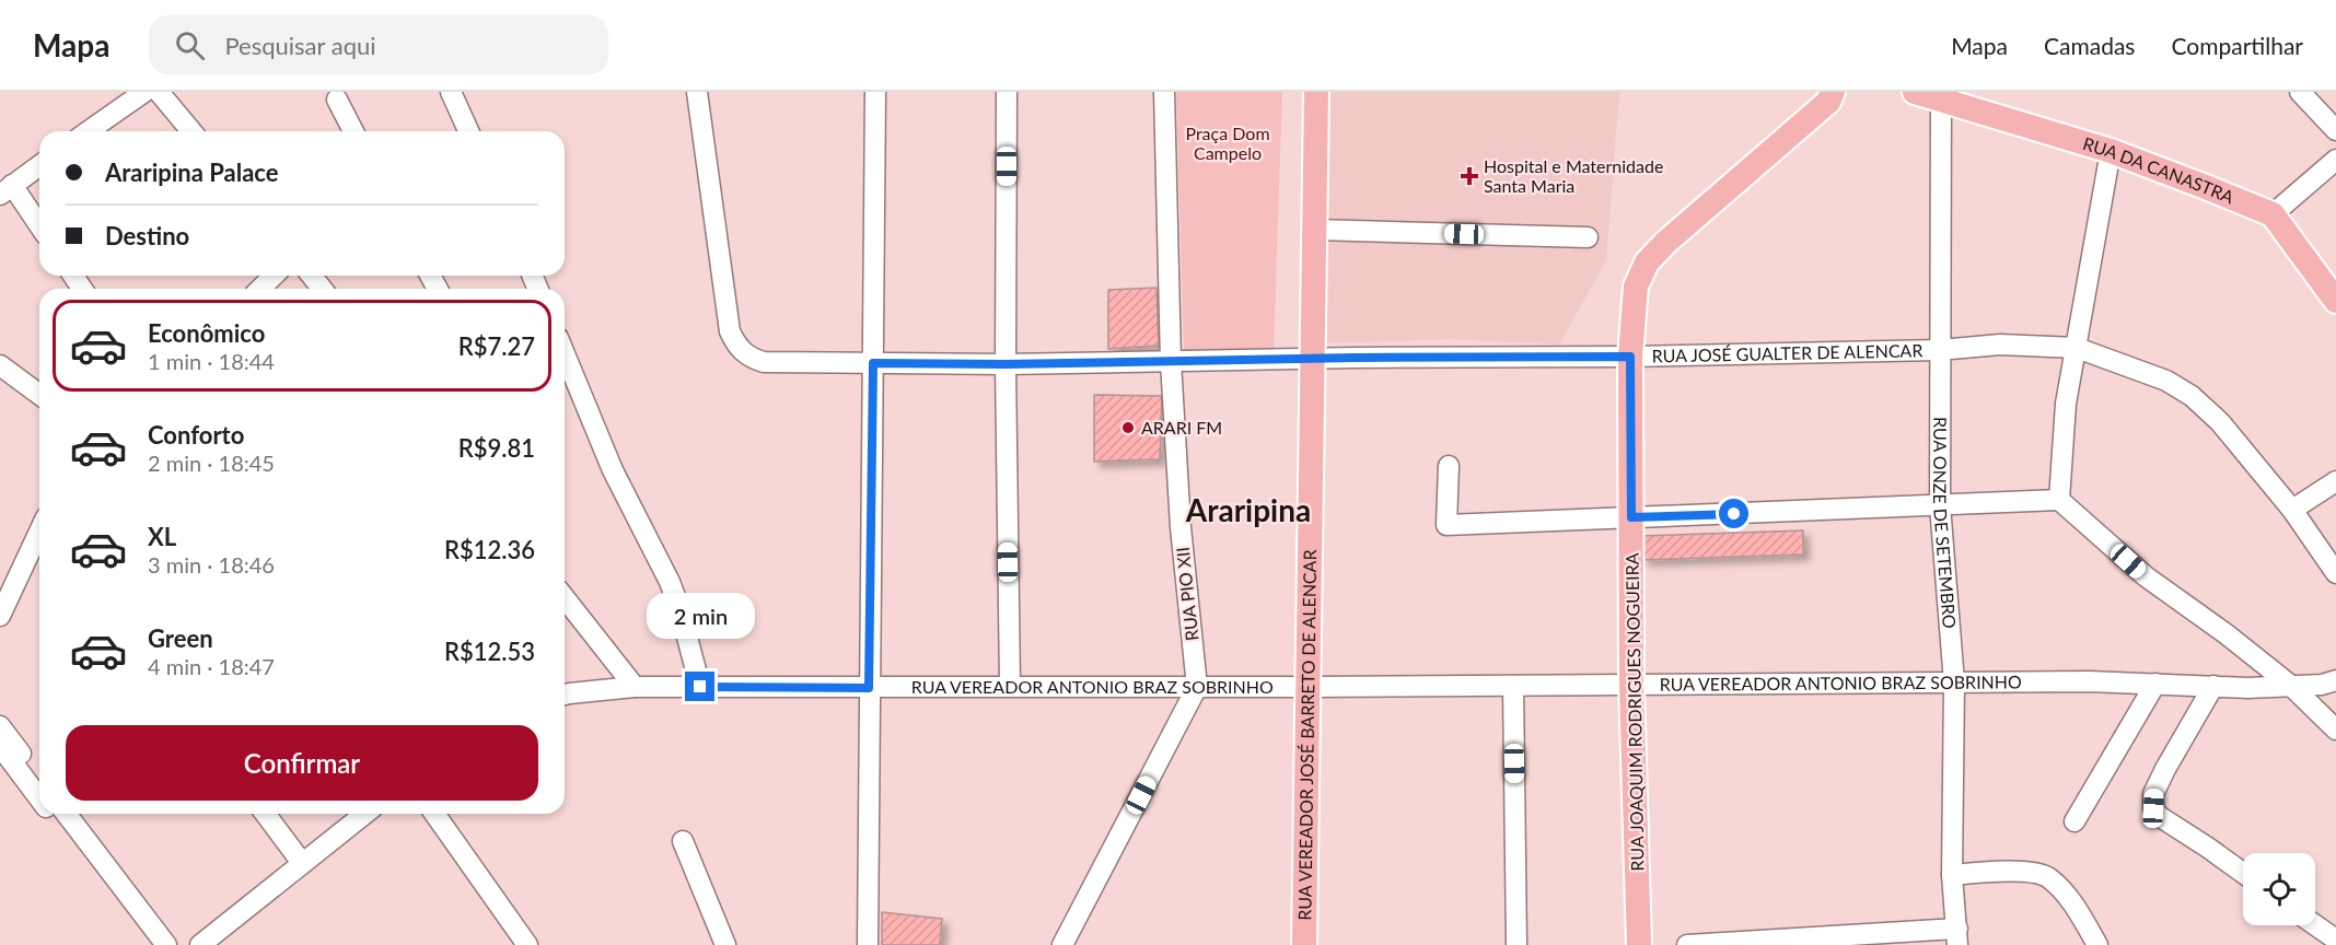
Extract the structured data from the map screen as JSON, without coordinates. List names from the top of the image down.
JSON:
{
  "streets": {
    "main road": ["RUA DA CANASTRA", "RUA JOAQUIM RODRIGUES NOGUEIRA", "RUA VEREADOR JOSÉ BARRETO DE ALENCAR"],
    "street": [
      "RUA JOSÉ GUALTER DE ALENCAR",
      "RUA ONZE DE SETEMBRO",
      "RUA PIO XII",
      "RUA VEREADOR ANTONIO BRAZ SOBRINHO"
    ]
  },
  "crossings": [
    ["RUA DA CANASTRA", "RUA ONZE DE SETEMBRO"],
    ["RUA JOSÉ GUALTER DE ALENCAR", "RUA ONZE DE SETEMBRO"],
    ["RUA JOSÉ GUALTER DE ALENCAR", "RUA PIO XII"],
    ["RUA JOSÉ GUALTER DE ALENCAR", "RUA JOAQUIM RODRIGUES NOGUEIRA"],
    ["RUA JOSÉ GUALTER DE ALENCAR", "RUA VEREADOR JOSÉ BARRETO DE ALENCAR"],
    ["RUA ONZE DE SETEMBRO", "RUA VEREADOR ANTONIO BRAZ SOBRINHO"],
    ["RUA PIO XII", "RUA VEREADOR ANTONIO BRAZ SOBRINHO"],
    ["RUA VEREADOR ANTONIO BRAZ SOBRINHO", "RUA JOAQUIM RODRIGUES NOGUEIRA"],
    ["RUA VEREADOR ANTONIO BRAZ SOBRINHO", "RUA VEREADOR JOSÉ BARRETO DE ALENCAR"]
  ],
  "districts": ["Araripina"],
  "parks": ["Praça Dom Campelo"],
  "places": {
    "health": ["Hospital e Maternidade Santa Maria"],
    "other": ["ARARI FM"]
  },
  "page": {
    "header": "Mapa",
    "search": "Pesquisar aqui",
    "nav": ["Mapa", "Camadas", "Compartilhar"],
    "banner": ["Araripina Palace", "Destino"],
    "list": [
      {
        "name": "Econômico",
        "note": "1 min · 18:44",
        "value": "R$7.27"
      },
      {
        "name": "Conforto",
        "note": "2 min · 18:45",
        "value": "R$9.81"
      },
      {
        "name": "XL",
        "note": "3 min · 18:46",
        "value": "R$12.36"
      },
      {
        "name": "Green",
        "note": "4 min · 18:47",
        "value": "R$12.53"
      }
    ],
    "bubble": "2 min",
    "buttons": "Confirmar"
  }
}
